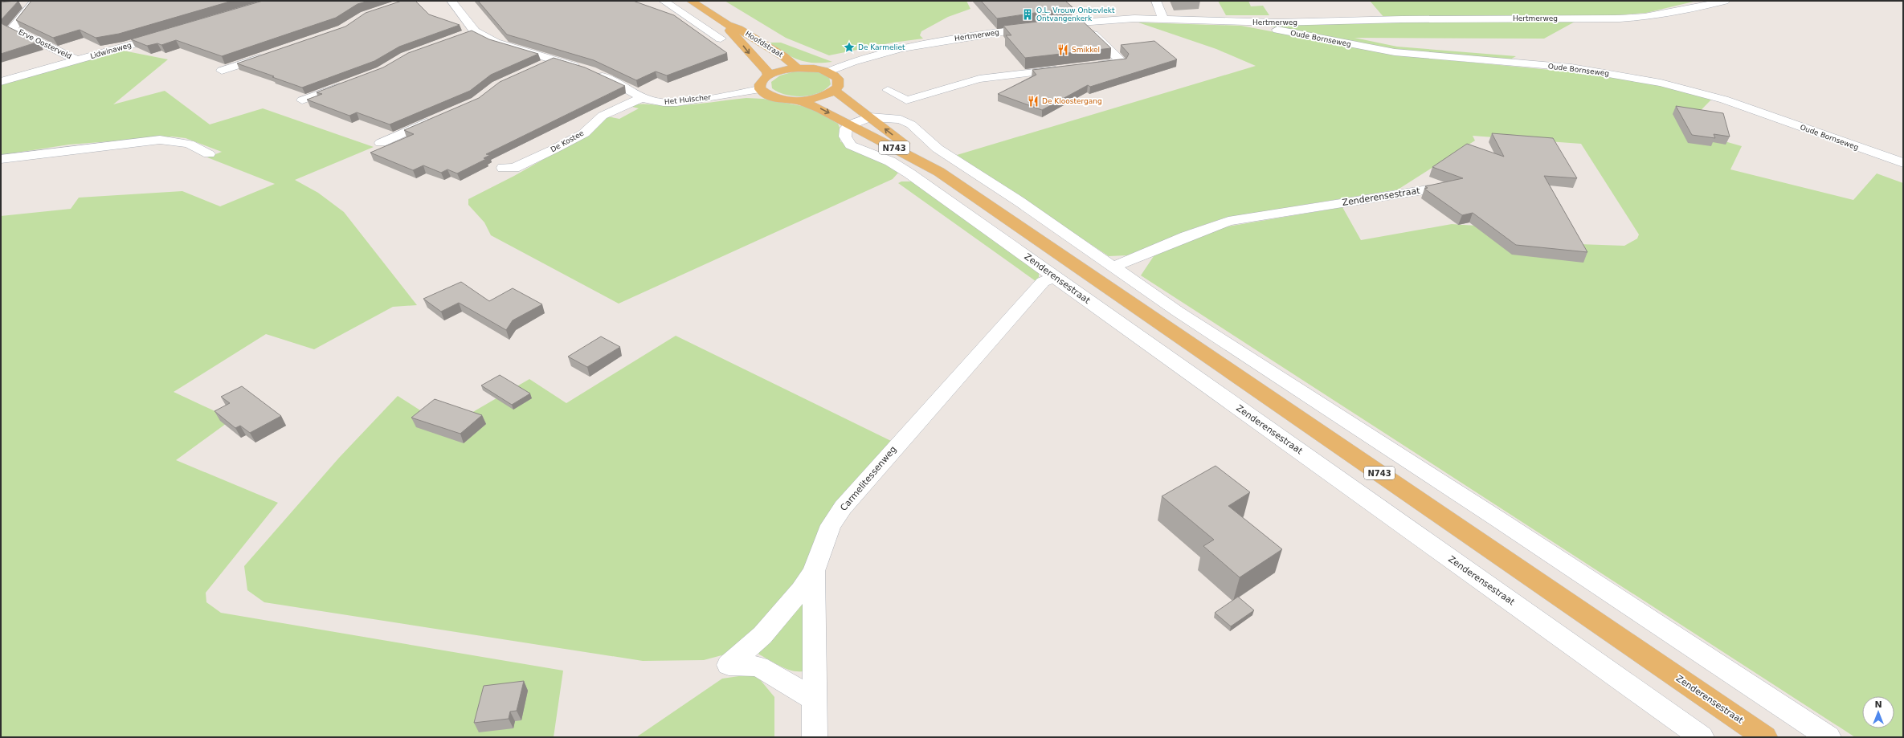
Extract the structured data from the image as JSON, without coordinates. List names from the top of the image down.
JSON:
{
  "streets": {
    "main road": ["Hoofdstraat", "N743", "Zenderensestraat"],
    "street": [
      "Hertmerweg",
      "Oude Bornseweg",
      "Erve Oosterveld",
      "Lidwinaweg",
      "Het Hulscher",
      "De Kostee",
      "Carmelitessenweg"
    ]
  },
  "crossings": [
    ["Hertmerweg", "Oude Bornseweg"],
    ["Erve Oosterveld", "Lidwinaweg"],
    ["Het Hulscher", "De Kostee"],
    ["Het Hulscher", "N743"],
    ["N743", "Zenderensestraat"],
    ["Zenderensestraat", "Carmelitessenweg"]
  ],
  "places": {
    "building": ["O.L. Vrouw Onbevlekt Ontvangenkerk"],
    "place": ["De Karmeliet"],
    "restaurant": ["Smikkel", "De Kloostergang"]
  },
  "north": "top"
}
